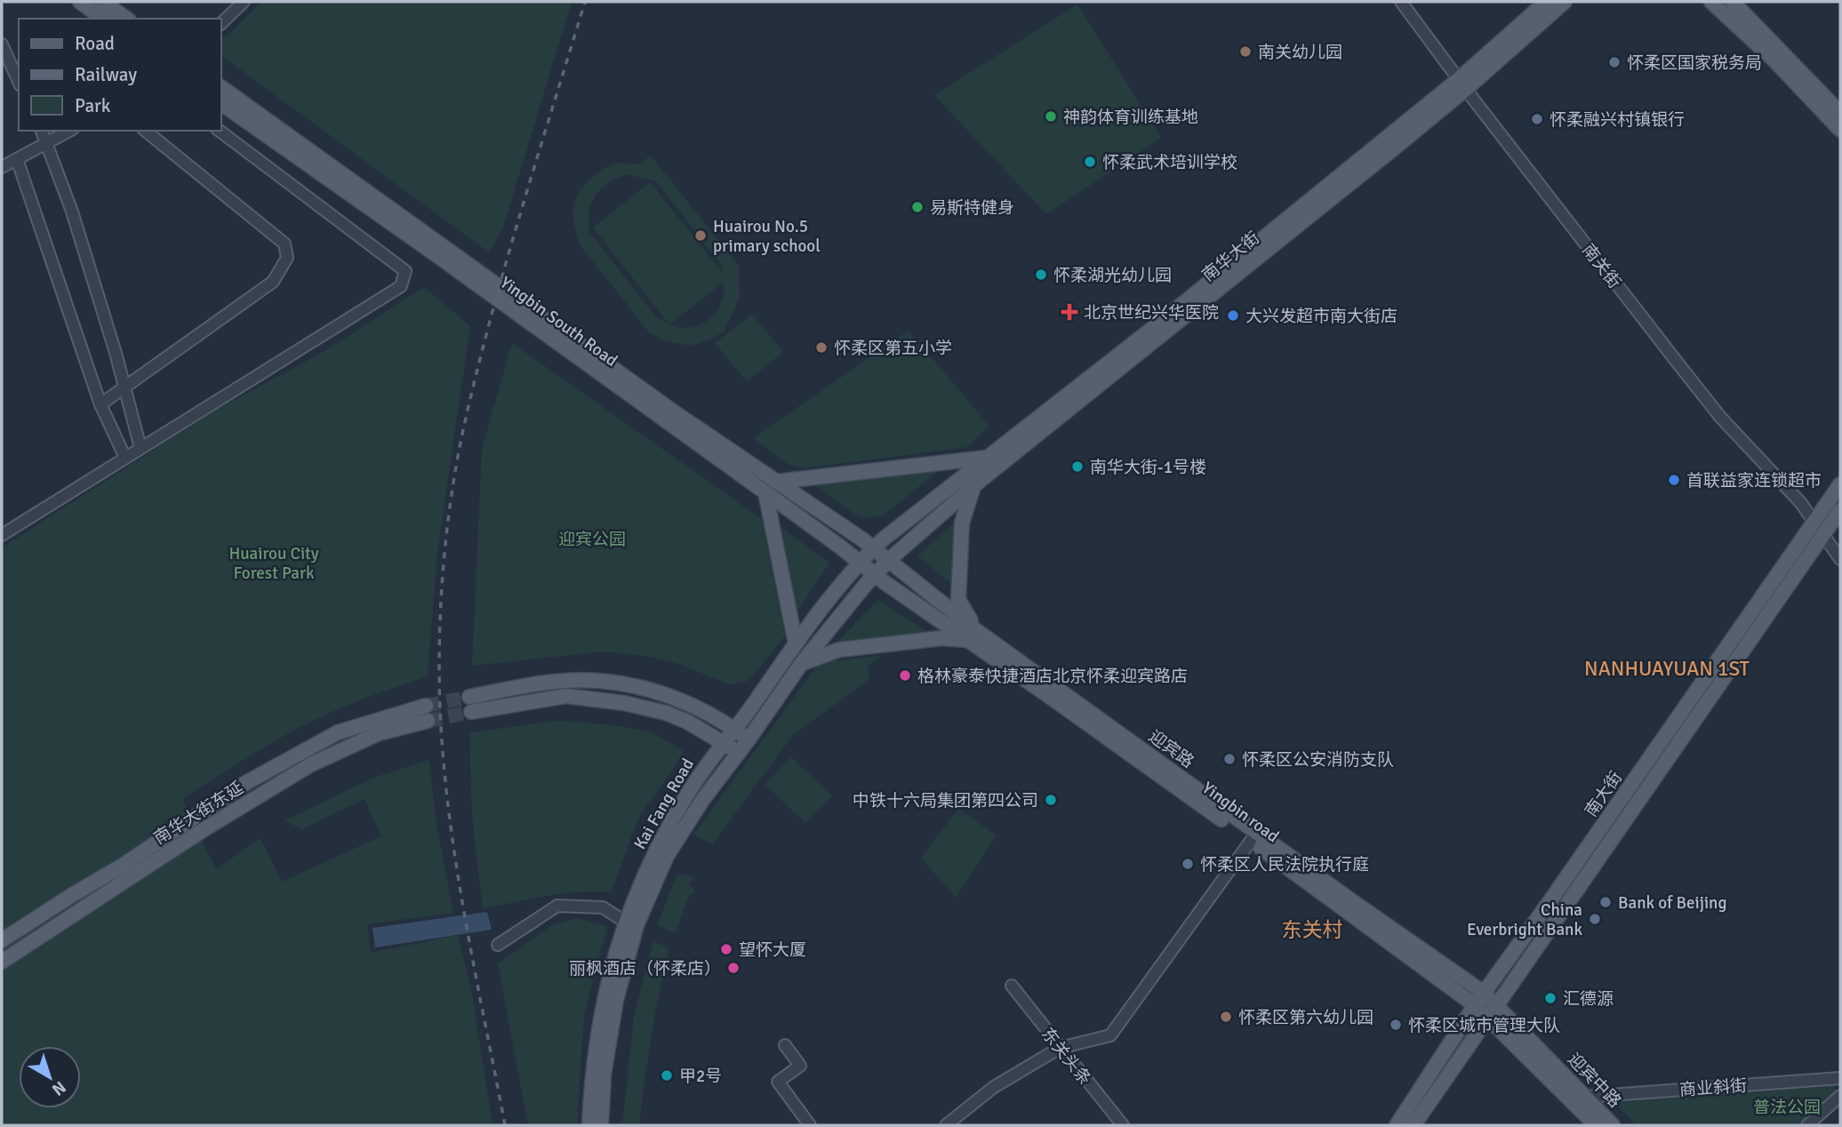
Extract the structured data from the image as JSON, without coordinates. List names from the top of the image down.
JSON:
{
  "streets": {
    "main road": [
      "南华大街",
      "Yingbin South Road",
      "迎宾路",
      "南大街",
      "Kai Fang Road",
      "Yingbin road",
      "南华大街东延",
      "迎宾中路"
    ],
    "street": ["南关街", "东关头条", "商业斜街"]
  },
  "crossings": [
    ["南华大街", "南关街"],
    ["南华大街", "Yingbin South Road"],
    ["南华大街", "迎宾路"],
    ["南华大街", "Kai Fang Road"],
    ["南关街", "南大街"],
    ["Yingbin South Road", "Kai Fang Road"],
    ["Yingbin South Road", "Yingbin road"],
    ["迎宾路", "南大街"],
    ["迎宾路", "Kai Fang Road"],
    ["迎宾路", "Yingbin road"],
    ["迎宾路", "迎宾中路"],
    ["南大街", "Yingbin road"],
    ["南大街", "迎宾中路"],
    ["Kai Fang Road", "Yingbin road"],
    ["Yingbin road", "迎宾中路"],
    ["迎宾中路", "商业斜街"]
  ],
  "districts": ["NANHUAYUAN 1ST", "东关村"],
  "parks": ["迎宾公园", "Huairou City Forest Park", "普法公园"],
  "places": {
    "other": [
      "南关幼儿园",
      "怀柔区国家税务局",
      "神韵体育训练基地",
      "怀柔融兴村镇银行",
      "怀柔武术培训学校",
      "易斯特健身",
      "Huairou No.5 primary school",
      "怀柔湖光幼儿园",
      "大兴发超市南大街店",
      "怀柔区第五小学",
      "南华大街-1号楼",
      "首联益家连锁超市",
      "格林豪泰快捷酒店北京怀柔迎宾路店",
      "怀柔区公安消防支队",
      "中铁十六局集团第四公司",
      "怀柔区人民法院执行庭",
      "Bank of Beijing",
      "China Everbright Bank",
      "望怀大厦",
      "丽枫酒店（怀柔店）",
      "汇德源",
      "怀柔区第六幼儿园",
      "怀柔区城市管理大队",
      "甲2号"
    ],
    "health": ["北京世纪兴华医院"]
  },
  "legend": ["Road", "Railway", "Park"],
  "north": "bottom right"
}
